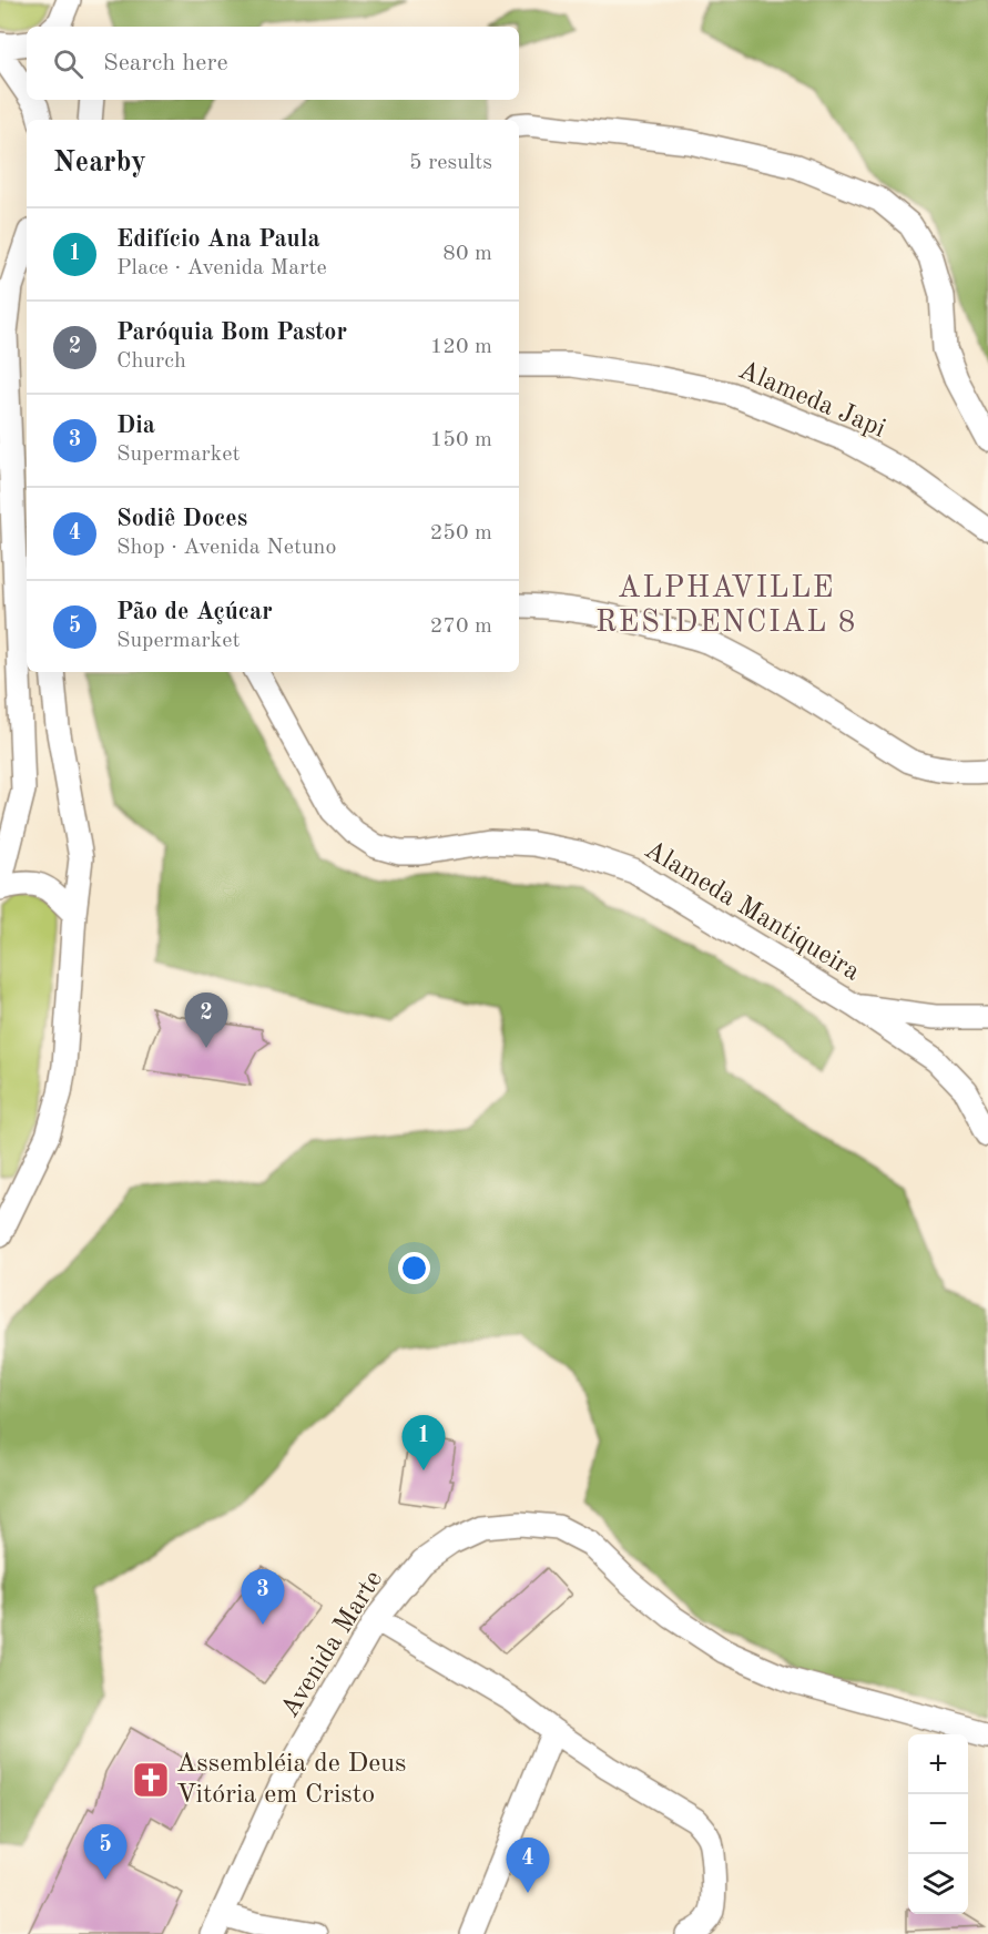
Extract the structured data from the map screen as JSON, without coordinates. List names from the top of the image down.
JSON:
{
  "streets": {
    "street": ["Alameda Japi", "Alameda Mantiqueira", "Avenida Marte"]
  },
  "districts": ["ALPHAVILLE RESIDENCIAL 8"],
  "places": {
    "church": ["Assembléia de Deus Vitória em Cristo"]
  },
  "page": {
    "search": "Search here",
    "heading": ["Nearby", "5 results"],
    "list": [
      {
        "mark": "1",
        "name": "Edifício Ana Paula",
        "note": "Place · Avenida Marte",
        "value": "80 m"
      },
      {
        "mark": "2",
        "name": "Paróquia Bom Pastor",
        "note": "Church",
        "value": "120 m"
      },
      {
        "mark": "3",
        "name": "Dia",
        "note": "Supermarket",
        "value": "150 m"
      },
      {
        "mark": "4",
        "name": "Sodiê Doces",
        "note": "Shop · Avenida Netuno",
        "value": "250 m"
      },
      {
        "mark": "5",
        "name": "Pão de Açúcar",
        "note": "Supermarket",
        "value": "270 m"
      }
    ],
    "pins": [
      "2",
      "1",
      "3",
      "5",
      "4"
    ],
    "map_buttons": ["+", "−"]
  }
}
